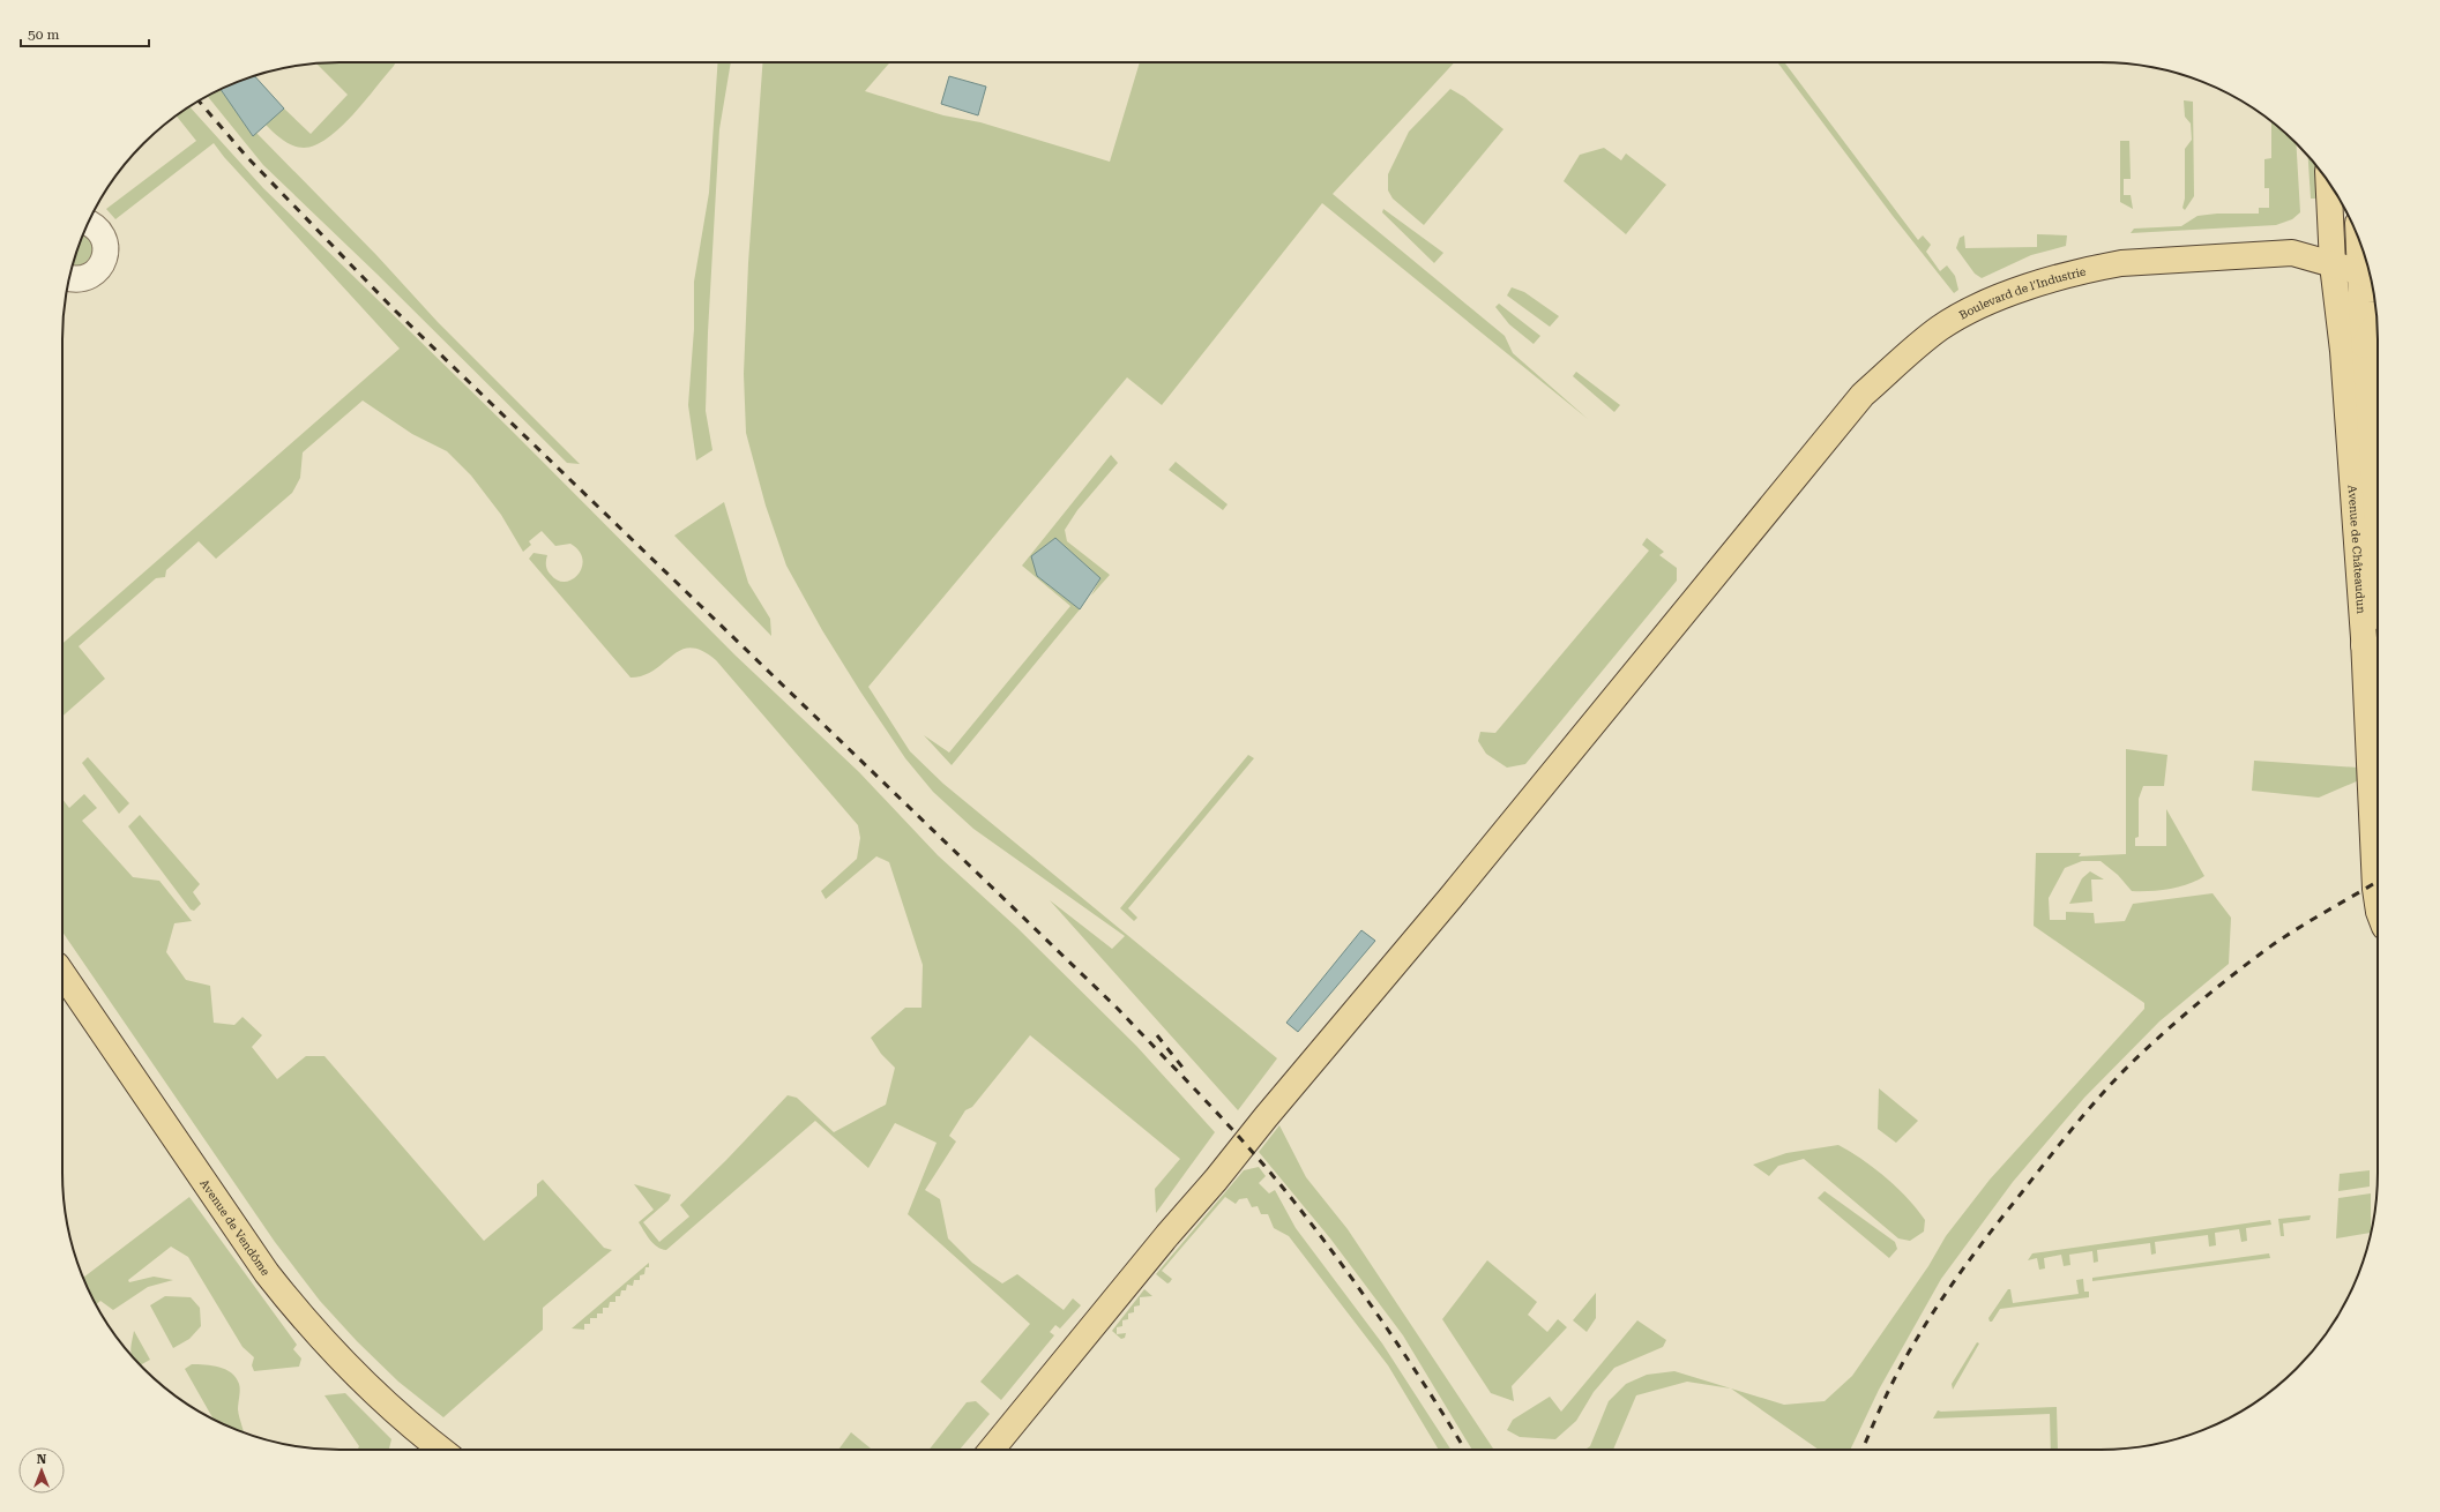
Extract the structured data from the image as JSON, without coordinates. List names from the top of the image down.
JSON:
{
  "streets": {
    "main road": ["Boulevard de l'Industrie", "Avenue de Châteaudun", "Avenue de Vendôme"]
  },
  "crossings": [
    ["Boulevard de l'Industrie", "Avenue de Châteaudun"]
  ],
  "scale_bar": "50 m",
  "north": "top"
}
